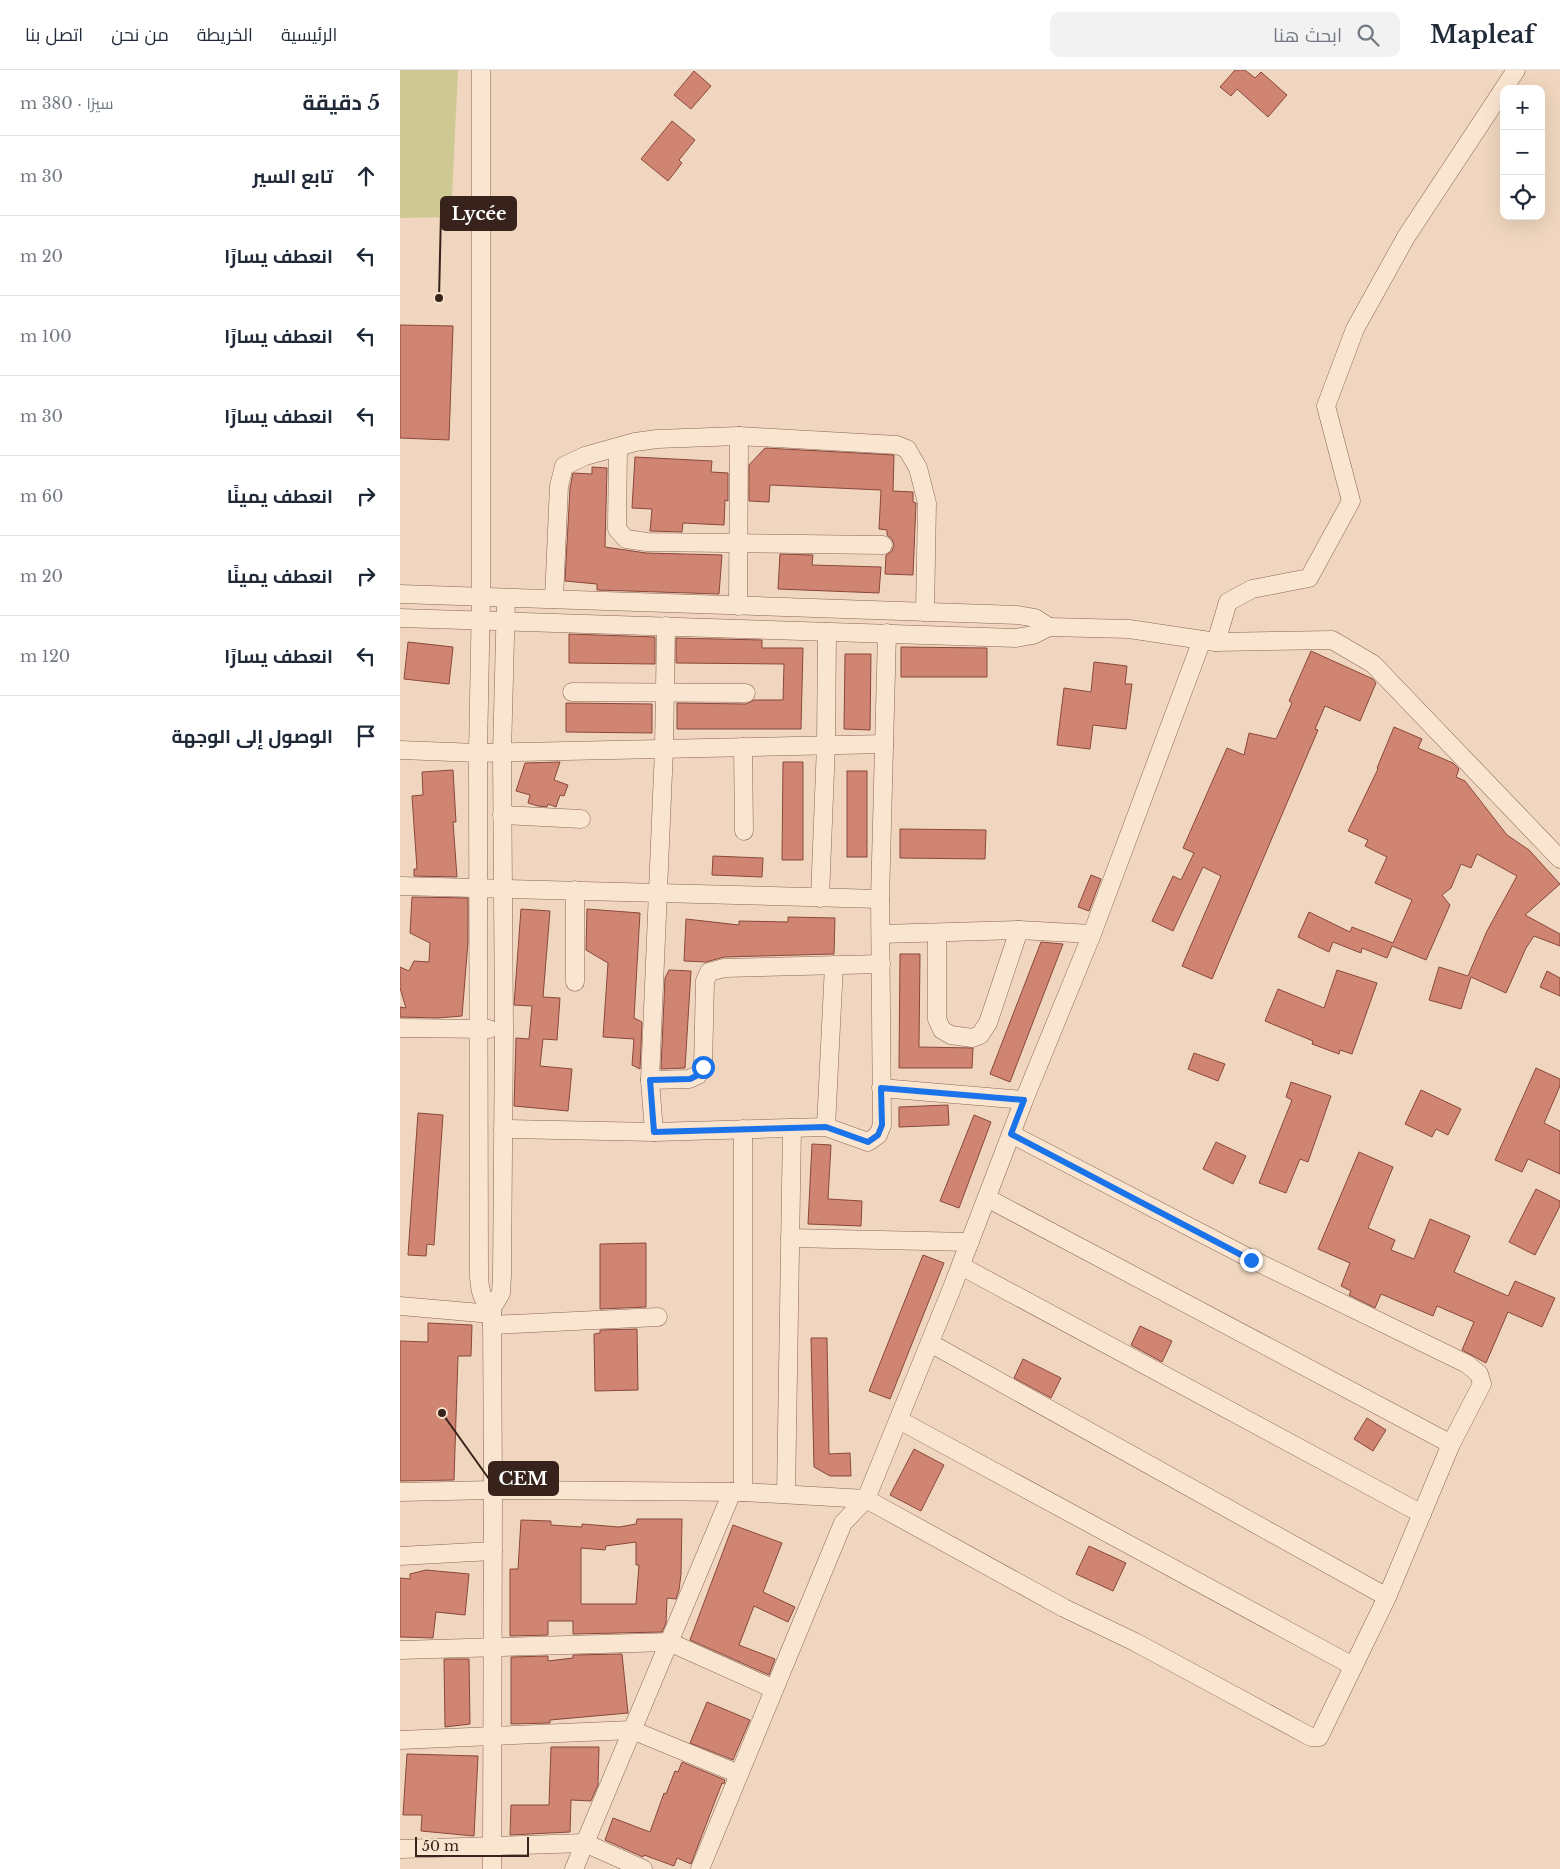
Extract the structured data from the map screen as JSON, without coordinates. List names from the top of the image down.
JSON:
{
  "places": ["Lycée", "CEM"],
  "scale_bar": "50 m",
  "page": {
    "header": "Mapleaf",
    "search": "ابحث هنا",
    "nav": [
      "الرئيسية",
      "الخريطة",
      "من نحن",
      "اتصل بنا"
    ],
    "heading": ["5 دقيقة", "سيرًا · 380 m"],
    "map_buttons": ["+", "−"],
    "list": [
      ["تابع السير", "30 m"],
      ["انعطف يسارًا", "20 m"],
      ["انعطف يسارًا", "100 m"],
      ["انعطف يسارًا", "30 m"],
      ["انعطف يمينًا", "60 m"],
      ["انعطف يمينًا", "20 m"],
      ["انعطف يسارًا", "120 m"],
      "الوصول إلى الوجهة"
    ],
    "scale": "50 m"
  }
}
